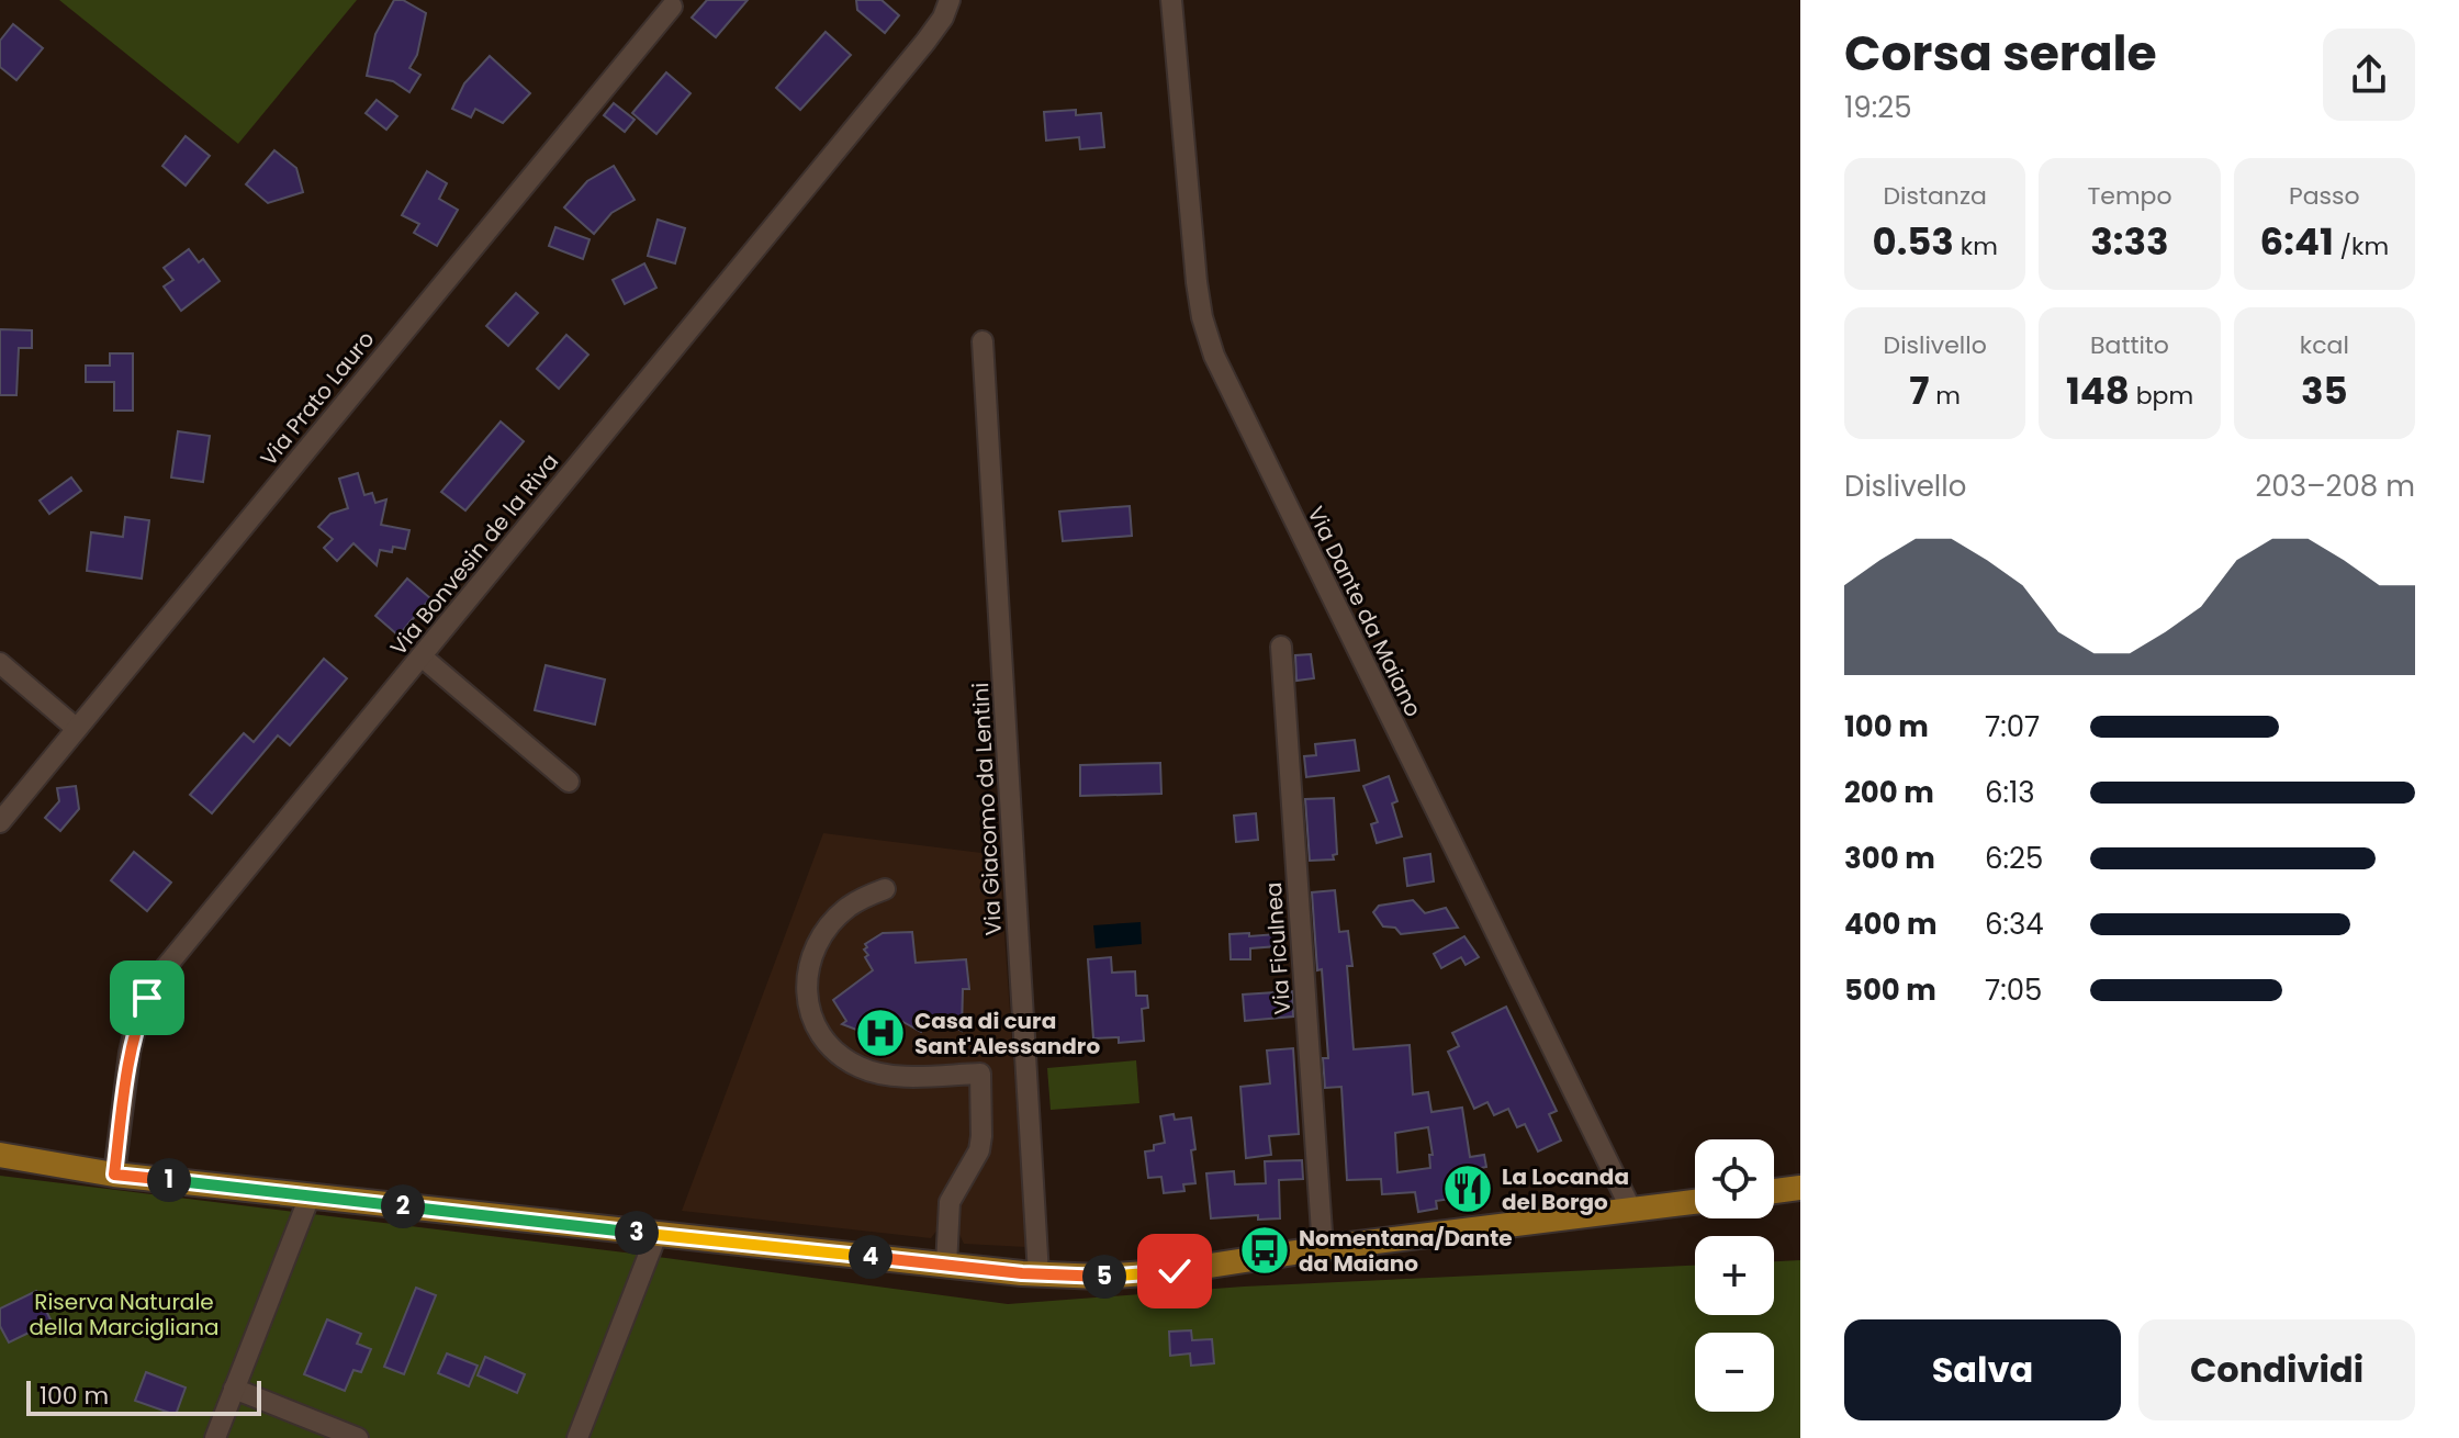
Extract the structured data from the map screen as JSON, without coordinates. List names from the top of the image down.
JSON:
{
  "streets": {
    "street": [
      "Via Prato Lauro",
      "Via Bonvesin de la Riva",
      "Via Dante da Maiano",
      "Via Giacomo da Lentini",
      "Via Ficulnea"
    ]
  },
  "parks": ["Riserva Naturale della Marcigliana"],
  "places": {
    "hospital": ["Casa di cura Sant'Alessandro"],
    "restaurant": ["La Locanda del Borgo"],
    "bus stop": ["Nomentana/Dante da Maiano"]
  },
  "scale_bar": "100 m",
  "page": {
    "heading": ["Corsa serale", "19:25"],
    "stats": [
      ["Distanza", "0.53 km"],
      ["Tempo", "3:33"],
      ["Passo", "6:41 /km"],
      ["Dislivello", "7 m"],
      ["Battito", "148 bpm"],
      ["kcal", "35"]
    ],
    "chart": ["Dislivello", "203–208 m"],
    "list": [
      {
        "name": "100 m",
        "note": "7:07"
      },
      {
        "name": "200 m",
        "note": "6:13"
      },
      {
        "name": "300 m",
        "note": "6:25"
      },
      {
        "name": "400 m",
        "note": "6:34"
      },
      {
        "name": "500 m",
        "note": "7:05"
      }
    ],
    "map_buttons": ["+", "−"],
    "pins": [
      "1",
      "2",
      "3",
      "4",
      "5"
    ],
    "buttons": ["Salva", "Condividi"],
    "scale": "100 m"
  }
}
